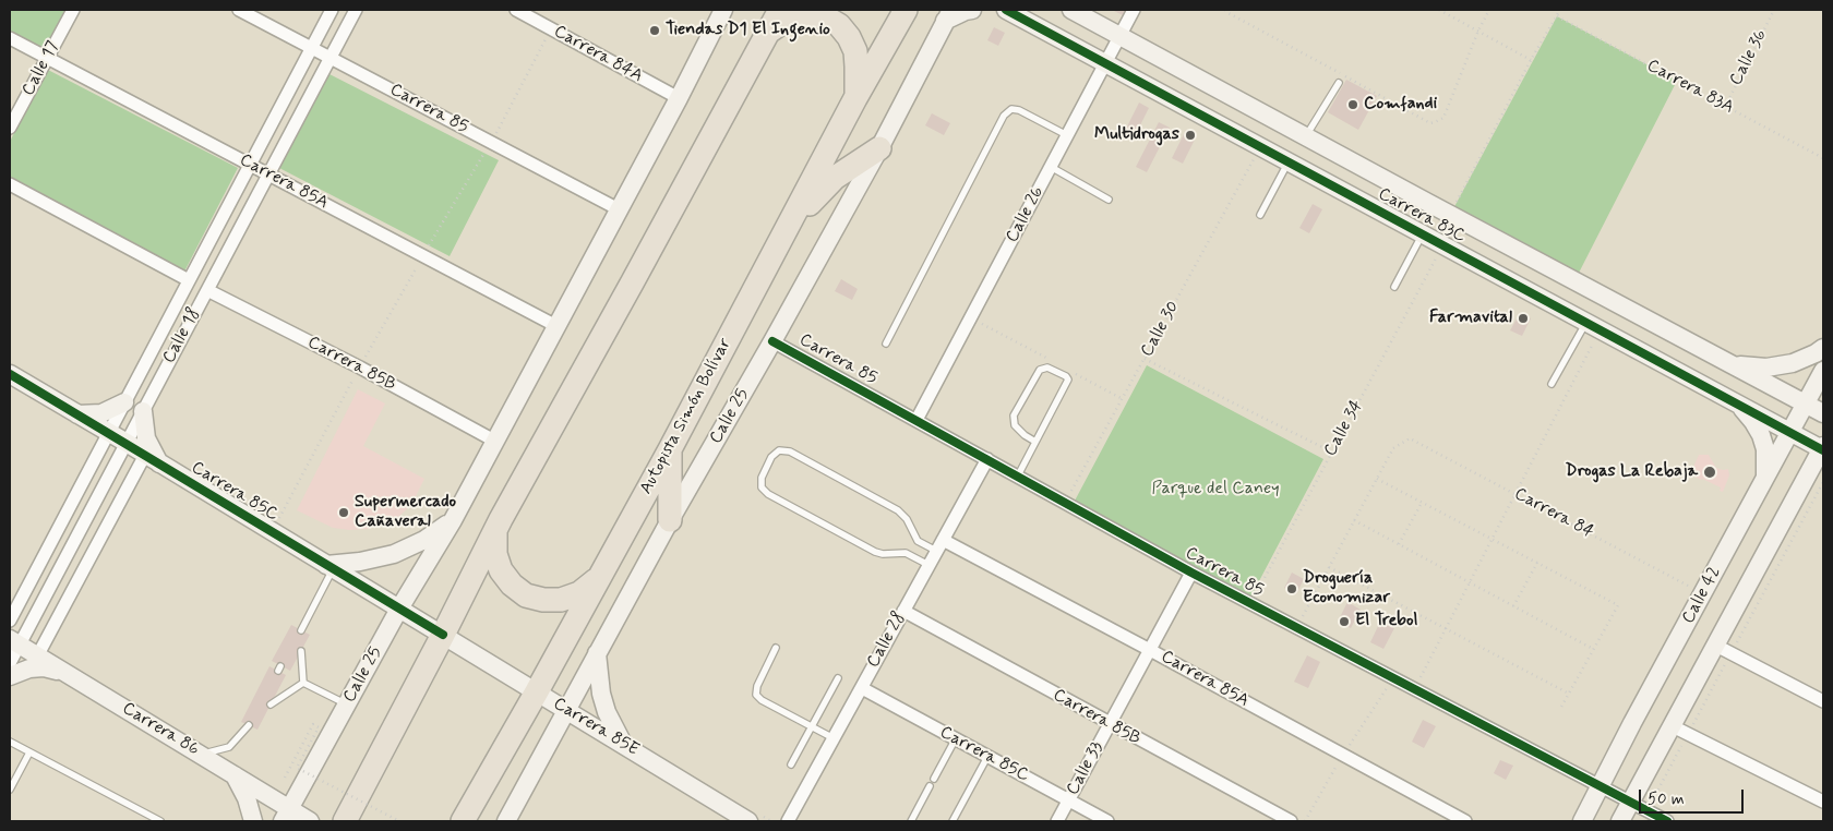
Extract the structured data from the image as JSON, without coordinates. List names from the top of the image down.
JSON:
{
  "streets": {
    "highway": ["Autopista Simón Bolívar"],
    "street": [
      "Carrera 84A",
      "Calle 17",
      "Carrera 85",
      "Carrera 85A",
      "Calle 26",
      "Carrera 83C",
      "Calle 18",
      "Carrera 85B",
      "Calle 25",
      "Carrera 85C",
      "Calle 42",
      "Calle 28",
      "Carrera 85E",
      "Carrera 86",
      "Calle 33"
    ],
    "path": [
      "Calle 36",
      "Carrera 83A",
      "Calle 30",
      "Calle 34",
      "Carrera 84"
    ]
  },
  "crossings": [
    ["Carrera 84A", "Calle 25"],
    ["Calle 36", "Carrera 83A"],
    ["Calle 17", "Carrera 85A"],
    ["Carrera 85", "Calle 26"],
    ["Carrera 85", "Calle 30"],
    ["Carrera 85", "Calle 18"],
    ["Carrera 85", "Calle 25"],
    ["Carrera 85", "Calle 34"],
    ["Carrera 85", "Calle 42"],
    ["Carrera 85", "Calle 28"],
    ["Carrera 85", "Calle 33"],
    ["Carrera 85A", "Calle 18"],
    ["Carrera 85A", "Calle 25"],
    ["Carrera 85A", "Calle 28"],
    ["Carrera 85A", "Calle 33"],
    ["Calle 26", "Carrera 83C"],
    ["Carrera 83C", "Calle 42"],
    ["Calle 18", "Carrera 85B"],
    ["Calle 18", "Carrera 85C"],
    ["Calle 18", "Carrera 86"],
    ["Carrera 85B", "Calle 25"],
    ["Carrera 85B", "Calle 28"],
    ["Carrera 85B", "Calle 33"],
    ["Autopista Simón Bolívar", "Carrera 85E"],
    ["Calle 25", "Carrera 85C"],
    ["Calle 25", "Carrera 85E"],
    ["Calle 25", "Carrera 86"],
    ["Carrera 85C", "Calle 28"],
    ["Carrera 85C", "Carrera 85E"],
    ["Carrera 85C", "Calle 33"]
  ],
  "parks": ["Parque del Caney"],
  "places": [
    "Tiendas D1 El Ingenio",
    "Comfandi",
    "Multidrogas",
    "Farmavital",
    "Drogas La Rebaja",
    "Supermercado Cañaveral",
    "Droguería Economizar",
    "El Trebol"
  ],
  "scale_bar": "50 m"
}
